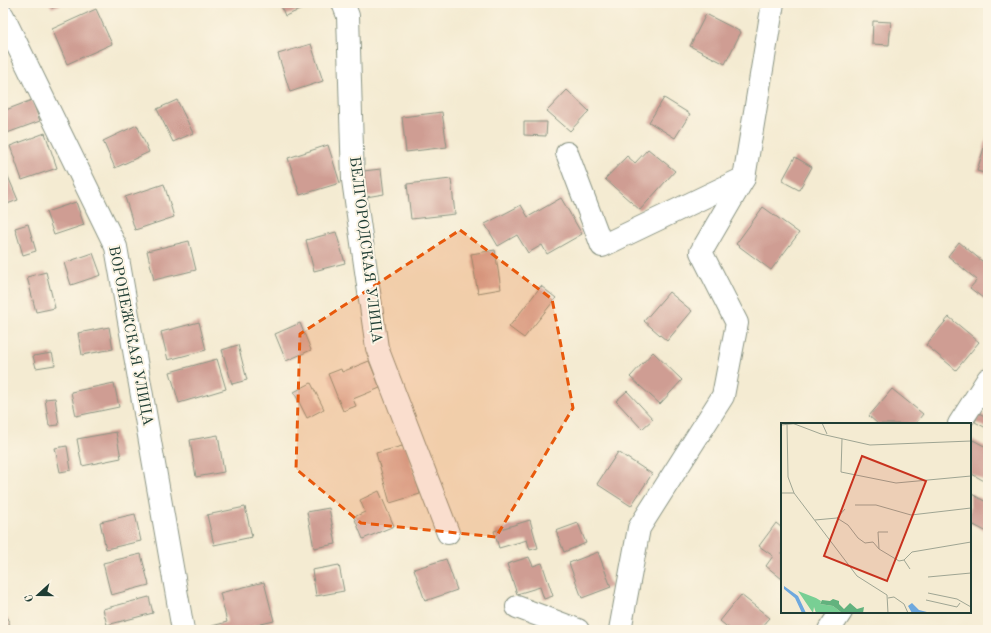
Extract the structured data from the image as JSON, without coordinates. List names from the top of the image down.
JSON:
{
  "streets": {
    "street": ["БЕЛГОРОДСКАЯ УЛИЦА", "ВОРОНЕЖСКАЯ УЛИЦА"]
  },
  "north": "left"
}
